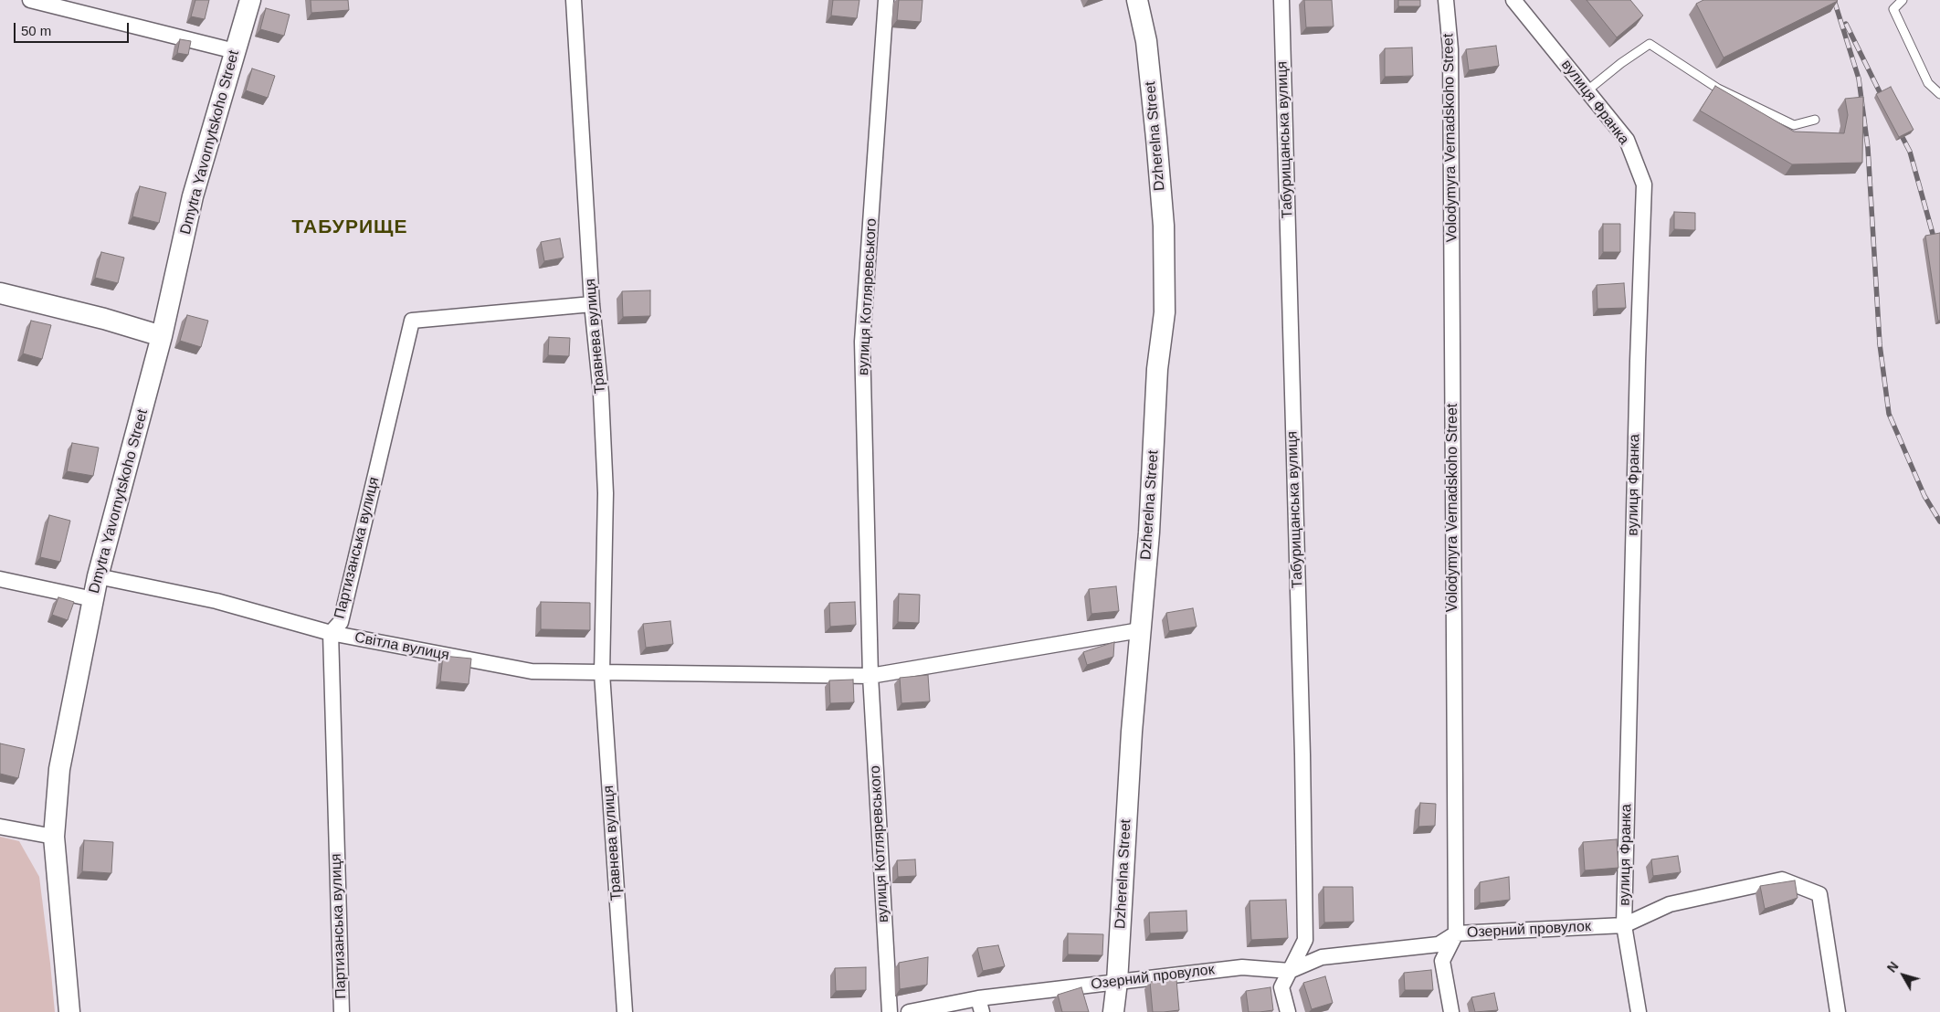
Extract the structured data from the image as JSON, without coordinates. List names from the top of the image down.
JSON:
{
  "streets": {
    "main road": ["Dzherelna Street", "Dmytra Yavornytskoho Street"],
    "street": [
      "вулиця Франка",
      "Volodymyra Vernadskoho Street",
      "Табурищанська вулиця",
      "вулиця Котляревського",
      "Травнева вулиця",
      "Партизанська вулиця",
      "Світла вулиця",
      "Озерний провулок"
    ]
  },
  "crossings": [
    ["вулиця Франка", "Озерний провулок"],
    ["Dzherelna Street", "Озерний провулок"],
    ["Volodymyra Vernadskoho Street", "Озерний провулок"],
    ["Табурищанська вулиця", "Озерний провулок"],
    ["Dmytra Yavornytskoho Street", "Світла вулиця"],
    ["Травнева вулиця", "Партизанська вулиця"],
    ["Травнева вулиця", "Світла вулиця"],
    ["Партизанська вулиця", "Світла вулиця"]
  ],
  "districts": ["ТАБУРИЩЕ"],
  "scale_bar": "50 m",
  "north": "top left"
}
